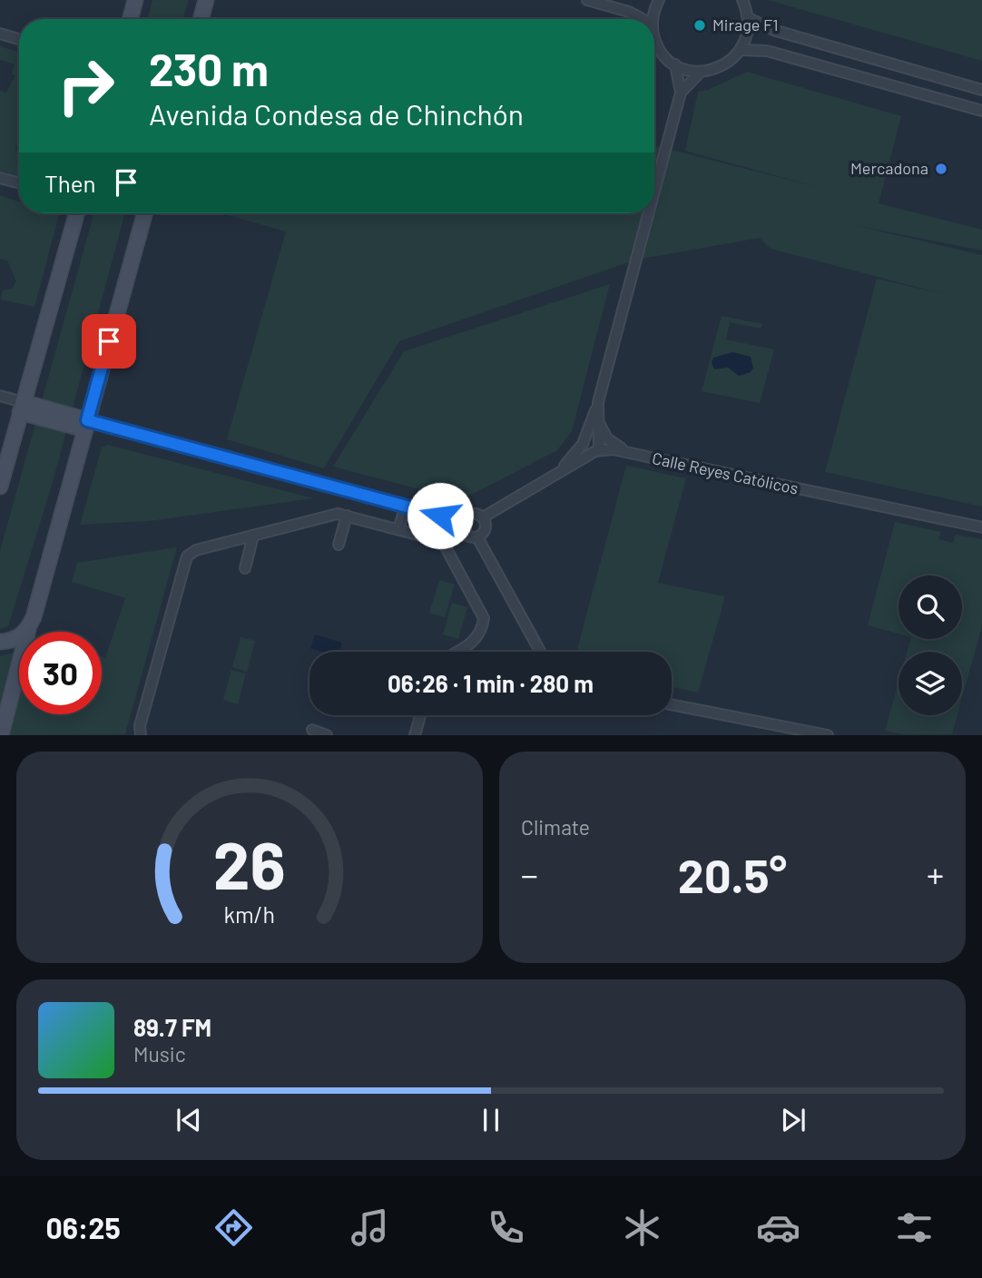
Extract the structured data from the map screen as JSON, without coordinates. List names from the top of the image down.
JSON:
{
  "streets": {
    "street": ["Calle Reyes Católicos"]
  },
  "places": ["Mirage F1", "Mercadona"],
  "page": {
    "turn": ["230 m", "Avenida Condesa de Chinchón"],
    "then": "Then",
    "limit": "30",
    "trip": "06:26 · 1 min · 280 m",
    "tile": "Climate",
    "heat": ["−", "20.5°", "+"],
    "song": ["89.7 FM", "Music"],
    "tabs": "06:25",
    "gauge": ["26", "km/h"]
  }
}
